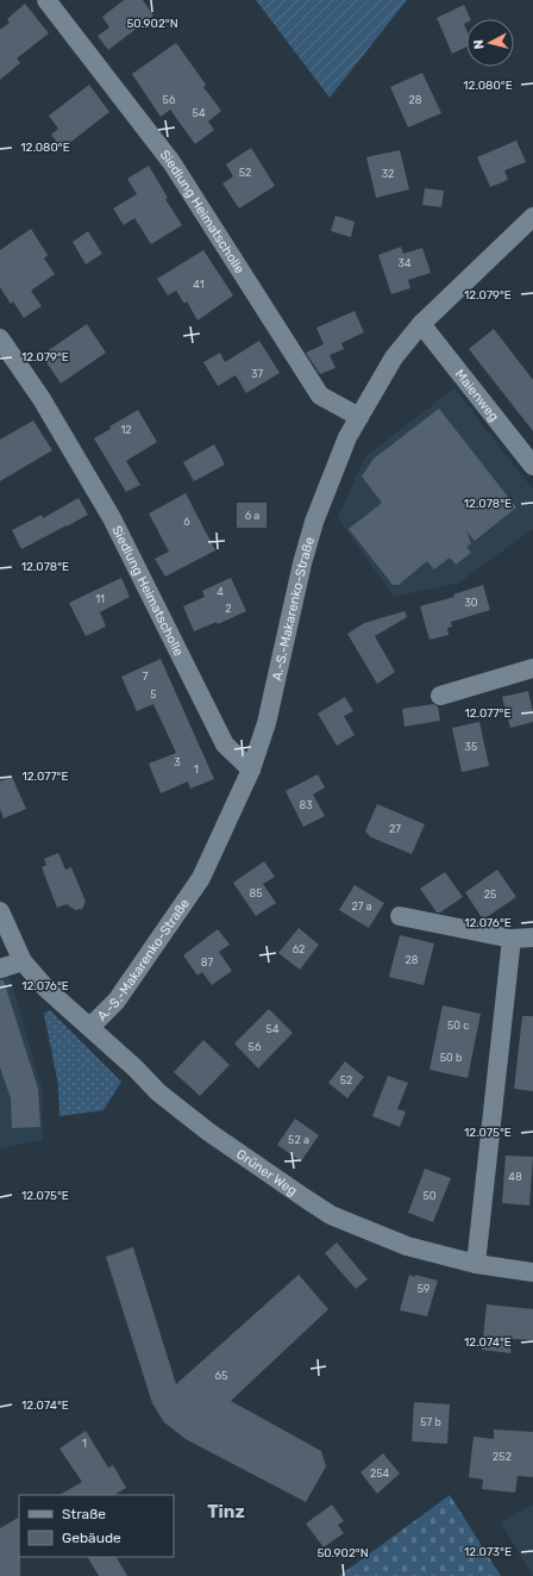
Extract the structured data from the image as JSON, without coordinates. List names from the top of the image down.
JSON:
{
  "streets": {
    "street": [
      "Siedlung Heimatscholle",
      "Maienweg",
      "A.-S.-Makarenko-Straße",
      "Grüner Weg"
    ]
  },
  "crossings": [
    ["Siedlung Heimatscholle", "A.-S.-Makarenko-Straße"],
    ["Maienweg", "A.-S.-Makarenko-Straße"],
    ["A.-S.-Makarenko-Straße", "Grüner Weg"]
  ],
  "districts": ["Tinz"],
  "house_numbers": [
    "56",
    "28",
    "54",
    "52",
    "32",
    "34",
    "41",
    "37",
    "12",
    "6 a",
    "6",
    "4",
    "11",
    "30",
    "2",
    "7",
    "5",
    "35",
    "3",
    "1",
    "83",
    "27",
    "85",
    "25",
    "27 a",
    "62",
    "28",
    "87",
    "50 c",
    "54",
    "56",
    "50 b",
    "52",
    "52 a",
    "48",
    "50",
    "59",
    "65",
    "57 b",
    "1",
    "252",
    "254"
  ],
  "legend": ["Straße", "Gebäude"],
  "north": "left",
  "coordinates": [
    "50.902°N",
    "12.080°E",
    "12.079°E",
    "12.078°E",
    "12.077°E",
    "12.076°E",
    "12.075°E",
    "12.074°E",
    "12.073°E"
  ]
}
